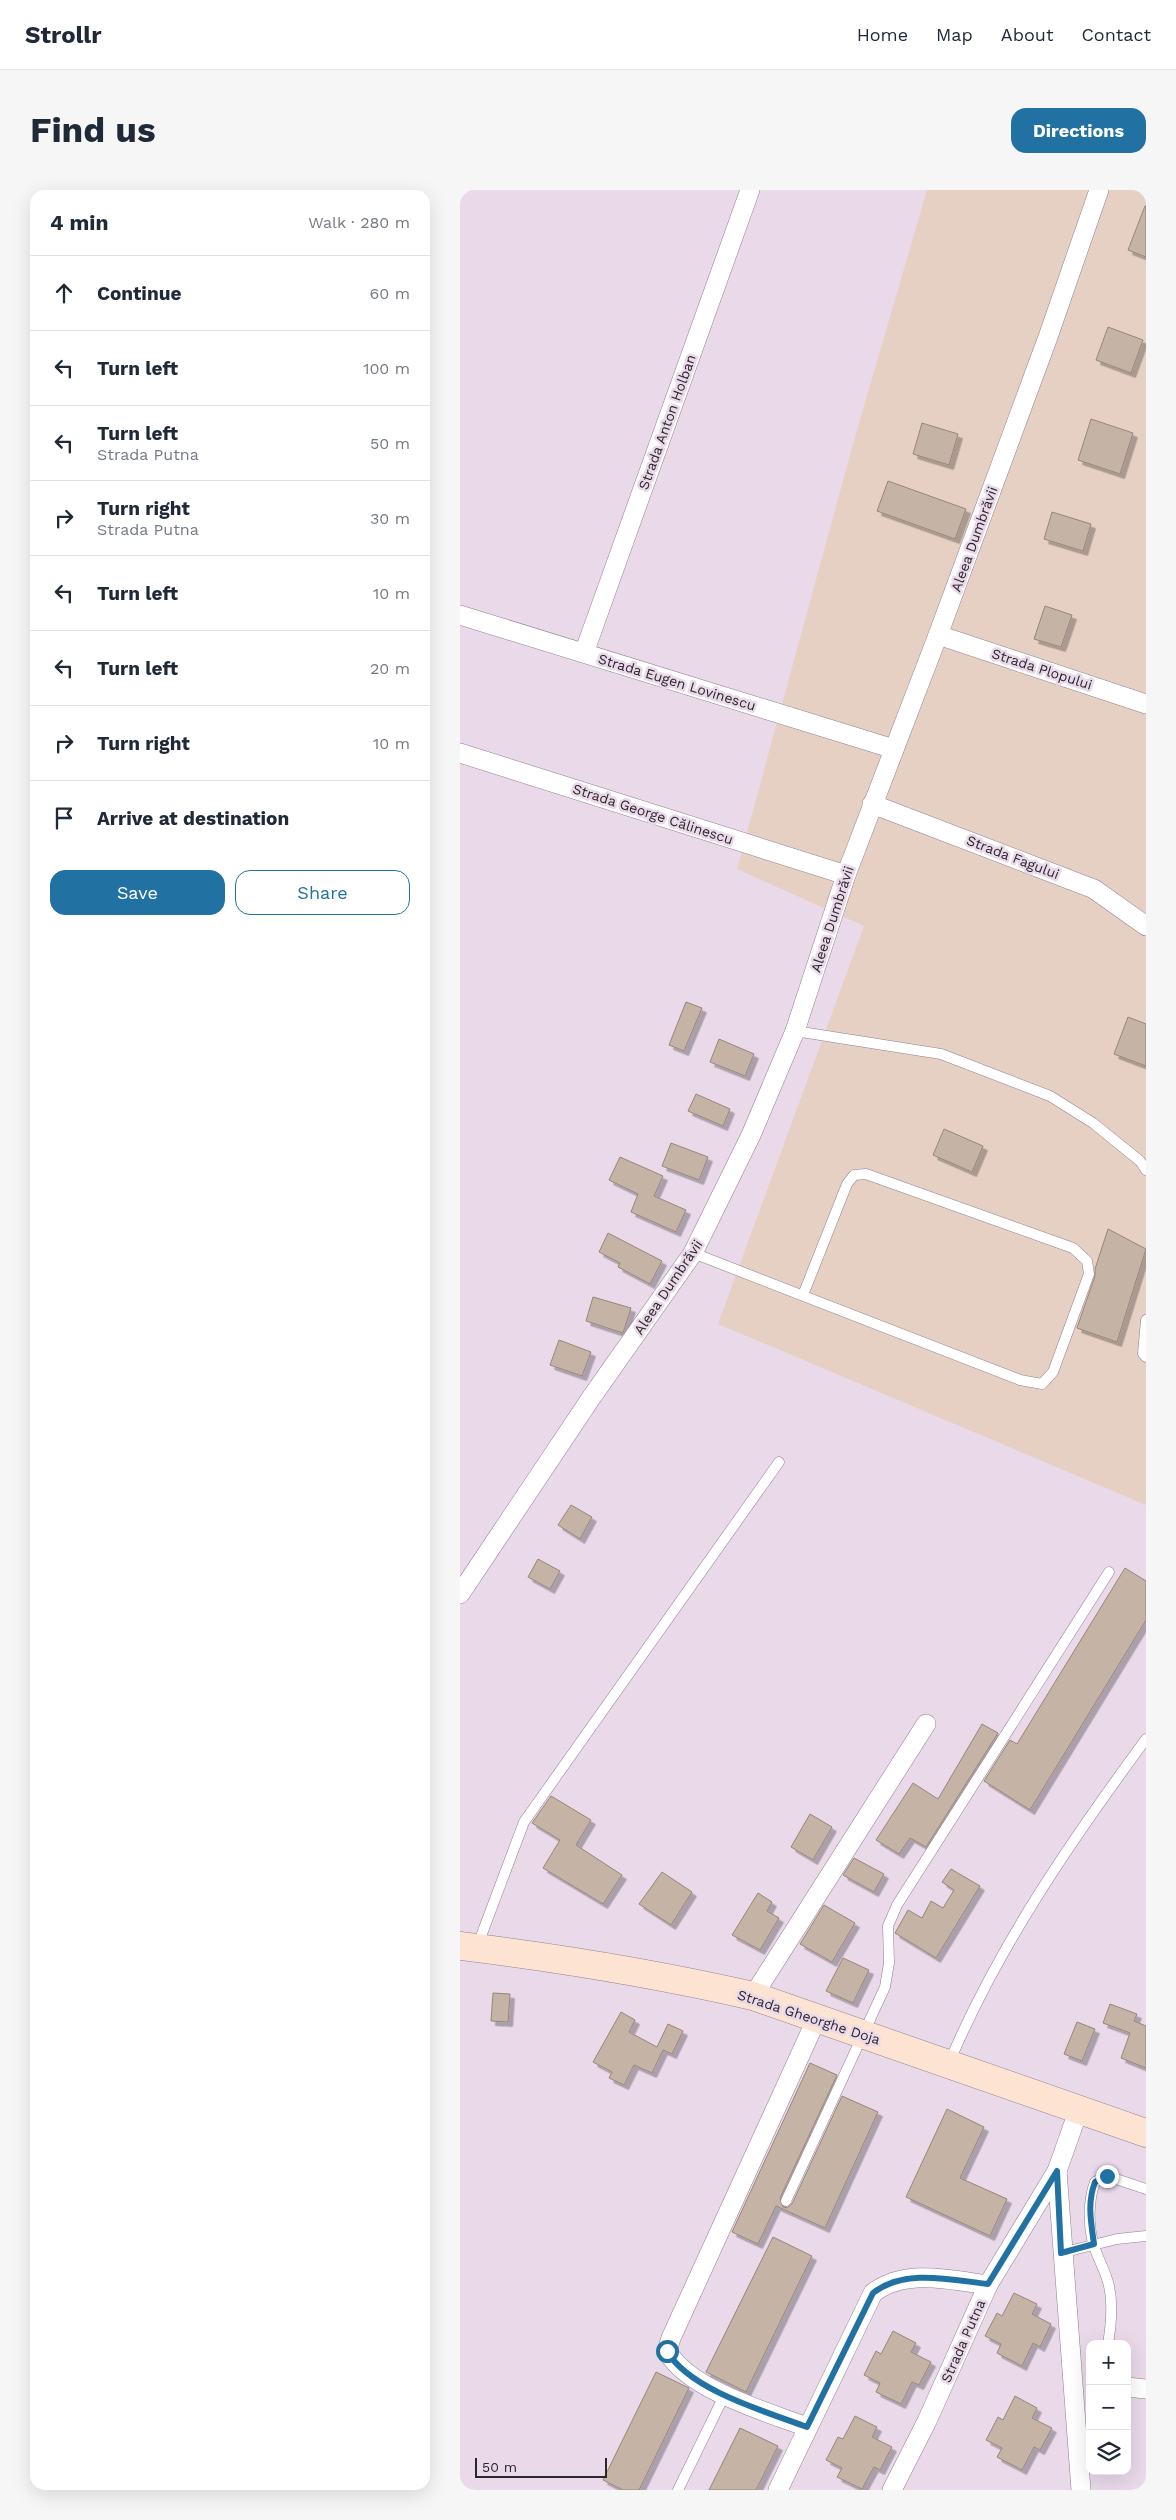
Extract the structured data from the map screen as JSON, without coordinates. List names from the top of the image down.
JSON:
{
  "streets": {
    "main road": ["Strada Gheorghe Doja"],
    "street": [
      "Strada Anton Holban",
      "Aleea Dumbrăvii",
      "Strada Plopului",
      "Strada Eugen Lovinescu",
      "Strada George Călinescu",
      "Strada Fagului",
      "Strada Putna"
    ]
  },
  "crossings": [
    ["Strada Anton Holban", "Strada Eugen Lovinescu"],
    ["Aleea Dumbrăvii", "Strada Plopului"],
    ["Aleea Dumbrăvii", "Strada Eugen Lovinescu"],
    ["Aleea Dumbrăvii", "Strada George Călinescu"],
    ["Aleea Dumbrăvii", "Strada Fagului"],
    ["Strada Gheorghe Doja", "Strada Putna"]
  ],
  "scale_bar": "50 m",
  "page": {
    "header": "Strollr",
    "nav": [
      "Home",
      "Map",
      "About",
      "Contact"
    ],
    "buttons": [
      "Directions",
      ["Save", "Share"]
    ],
    "title": "Find us",
    "heading": ["4 min", "Walk · 280 m"],
    "list": [
      ["Continue", "60 m"],
      ["Turn left", "100 m"],
      ["Turn left", "Strada Putna", "50 m"],
      ["Turn right", "Strada Putna", "30 m"],
      ["Turn left", "10 m"],
      ["Turn left", "20 m"],
      ["Turn right", "10 m"],
      "Arrive at destination"
    ],
    "map_buttons": ["+", "−"],
    "scale": "50 m"
  }
}
